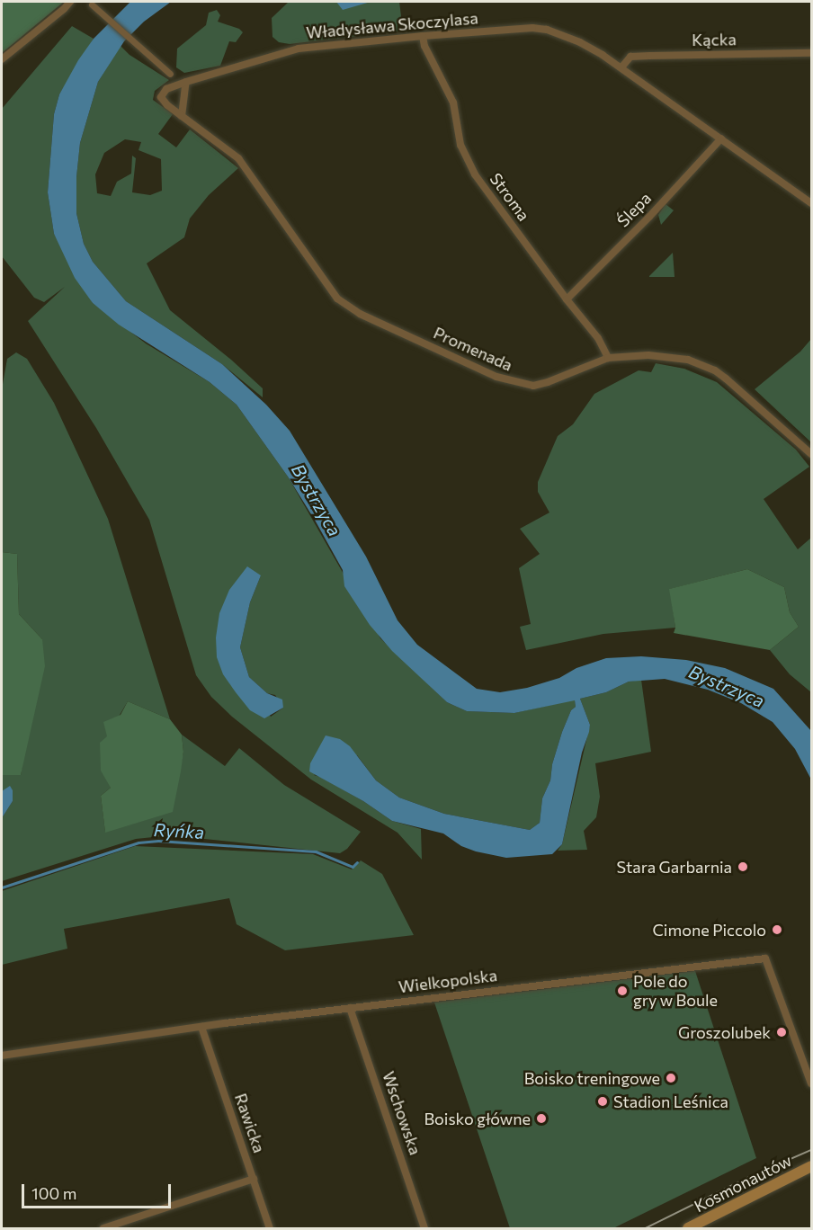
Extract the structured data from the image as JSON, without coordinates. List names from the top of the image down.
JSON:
{
  "streets": {
    "main road": ["Kosmonautów"],
    "street": [
      "Władysława Skoczylasa",
      "Kącka",
      "Stroma",
      "Ślepa",
      "Promenada",
      "Wielkopolska",
      "Wschowska",
      "Rawicka"
    ]
  },
  "crossings": [
    ["Władysława Skoczylasa", "Kącka"],
    ["Władysława Skoczylasa", "Stroma"],
    ["Władysława Skoczylasa", "Ślepa"],
    ["Władysława Skoczylasa", "Promenada"],
    ["Stroma", "Ślepa"],
    ["Stroma", "Promenada"],
    ["Wielkopolska", "Wschowska"],
    ["Wielkopolska", "Rawicka"]
  ],
  "water": ["Bystrzyca", "Ryńka"],
  "places": [
    "Stara Garbarnia",
    "Cimone Piccolo",
    "Pole do gry w Boule",
    "Groszolubek",
    "Boisko treningowe",
    "Stadion Leśnica",
    "Boisko główne"
  ],
  "scale_bar": "100 m"
}
